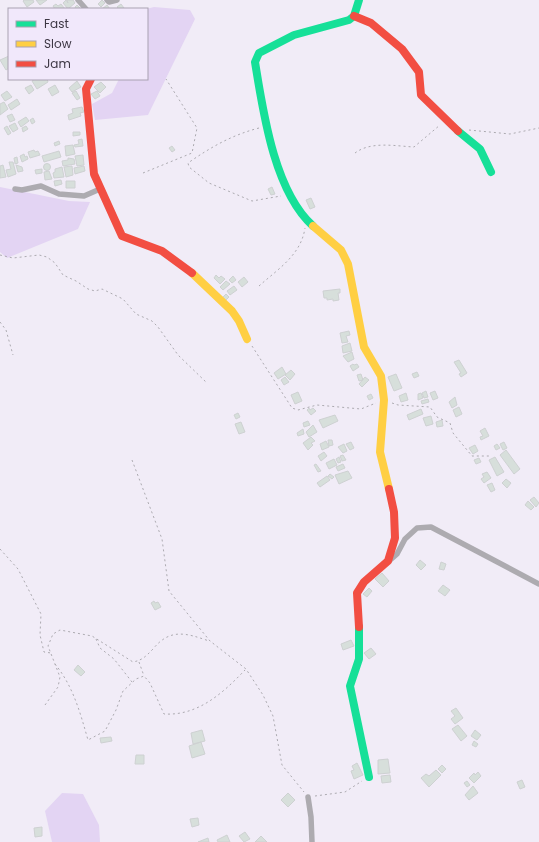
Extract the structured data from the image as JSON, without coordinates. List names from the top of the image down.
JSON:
{
  "legend": ["Fast", "Slow", "Jam"]
}
